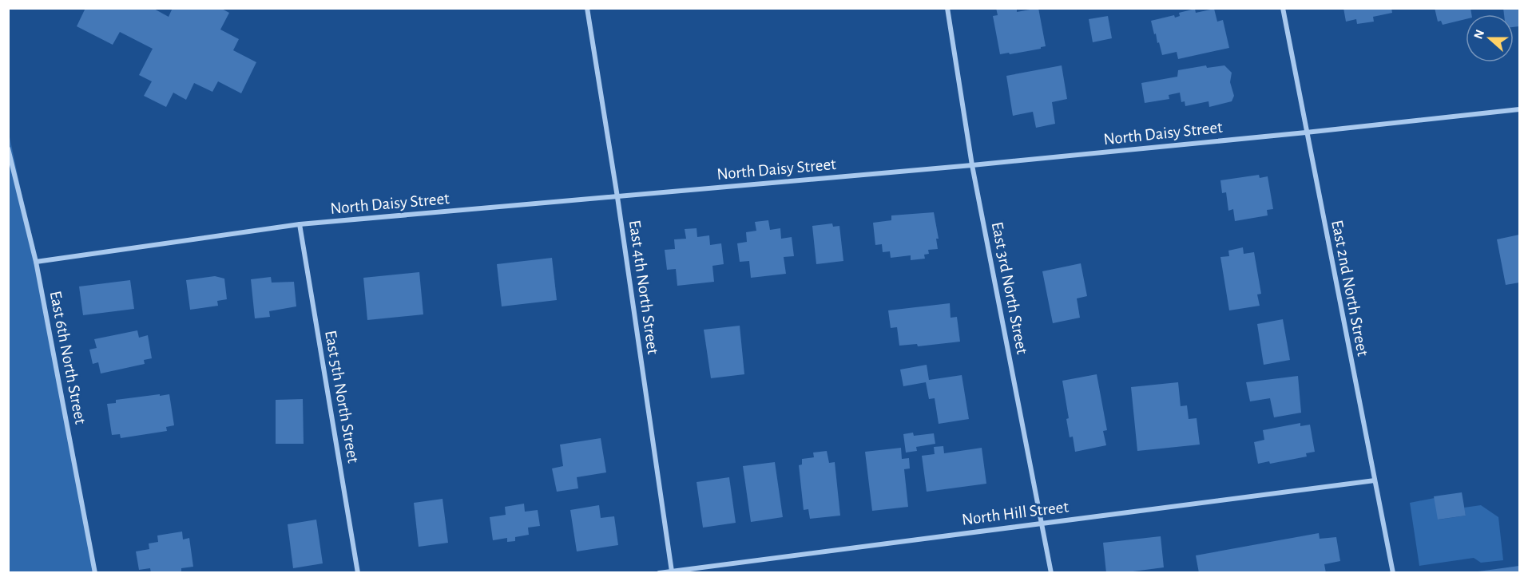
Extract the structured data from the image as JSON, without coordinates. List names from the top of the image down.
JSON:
{
  "streets": {
    "street": [
      "North Daisy Street",
      "East 4th North Street",
      "East 3rd North Street",
      "East 2nd North Street",
      "East 6th North Street",
      "East 5th North Street",
      "North Hill Street"
    ]
  },
  "crossings": [
    ["North Daisy Street", "East 4th North Street"],
    ["North Daisy Street", "East 3rd North Street"],
    ["North Daisy Street", "East 2nd North Street"],
    ["North Daisy Street", "East 6th North Street"],
    ["North Daisy Street", "East 5th North Street"],
    ["East 4th North Street", "North Hill Street"],
    ["East 3rd North Street", "North Hill Street"],
    ["East 2nd North Street", "North Hill Street"]
  ],
  "north": "left"
}
